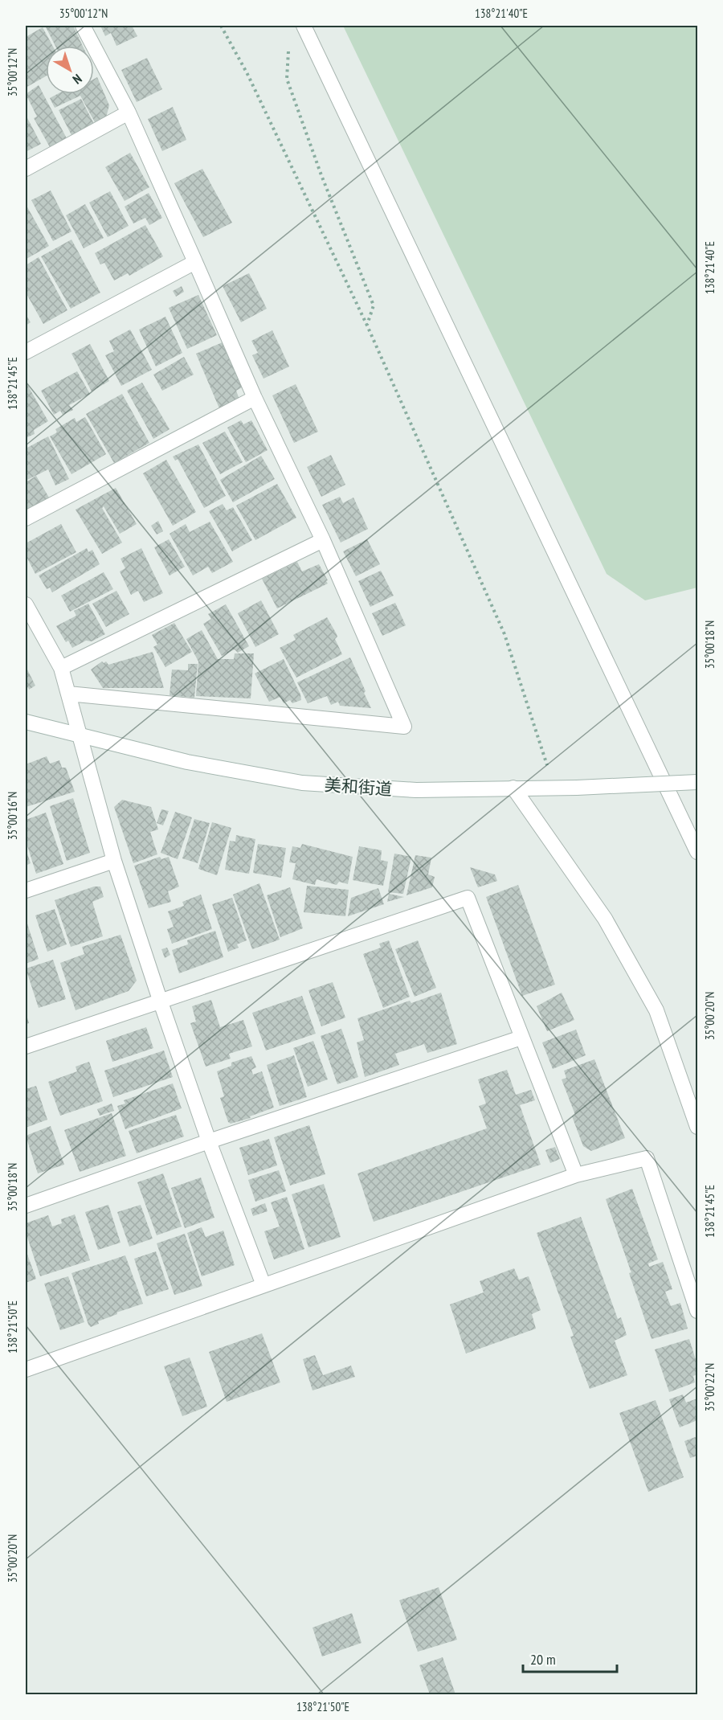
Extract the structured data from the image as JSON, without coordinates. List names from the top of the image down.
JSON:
{
  "streets": {
    "street": ["美和街道"]
  },
  "scale_bar": "20 m",
  "north": "bottom right",
  "coordinates": [
    "35°00'12\"N",
    "138°21'40\"E",
    "138°21'45\"E",
    "35°00'18\"N",
    "35°00'16\"N",
    "35°00'20\"N",
    "138°21'50\"E",
    "35°00'22\"N"
  ]
}
